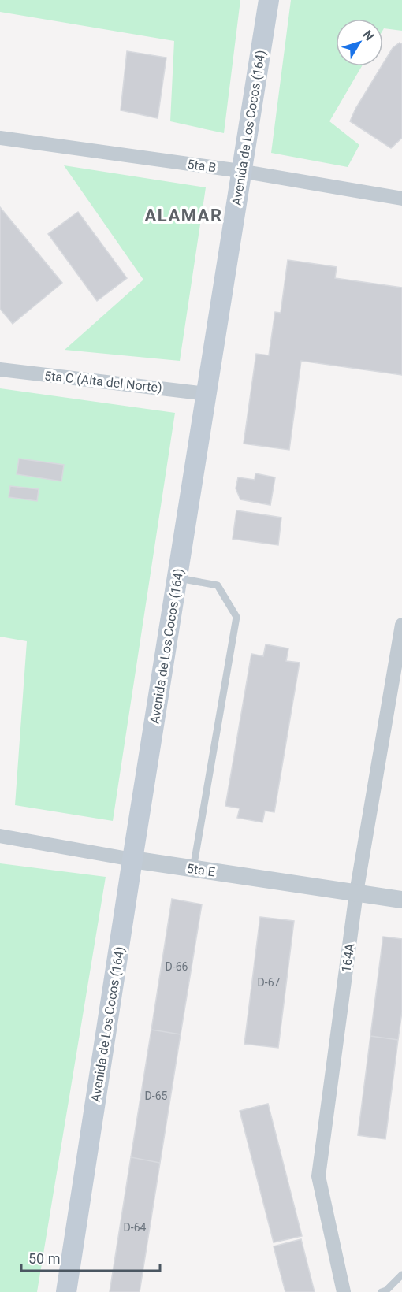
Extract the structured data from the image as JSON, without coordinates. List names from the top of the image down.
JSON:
{
  "streets": {
    "main road": ["Avenida de Los Cocos (164)"],
    "street": [
      "5ta B",
      "5ta C (Alta del Norte)",
      "5ta E",
      "164A"
    ]
  },
  "crossings": [
    ["Avenida de Los Cocos (164)", "5ta B"],
    ["Avenida de Los Cocos (164)", "5ta C (Alta del Norte)"],
    ["Avenida de Los Cocos (164)", "5ta E"],
    ["5ta E", "164A"]
  ],
  "districts": ["ALAMAR"],
  "house_numbers": [
    "D-66",
    "D-67",
    "D-65",
    "D-64"
  ],
  "scale_bar": "50 m",
  "north": "top right"
}
